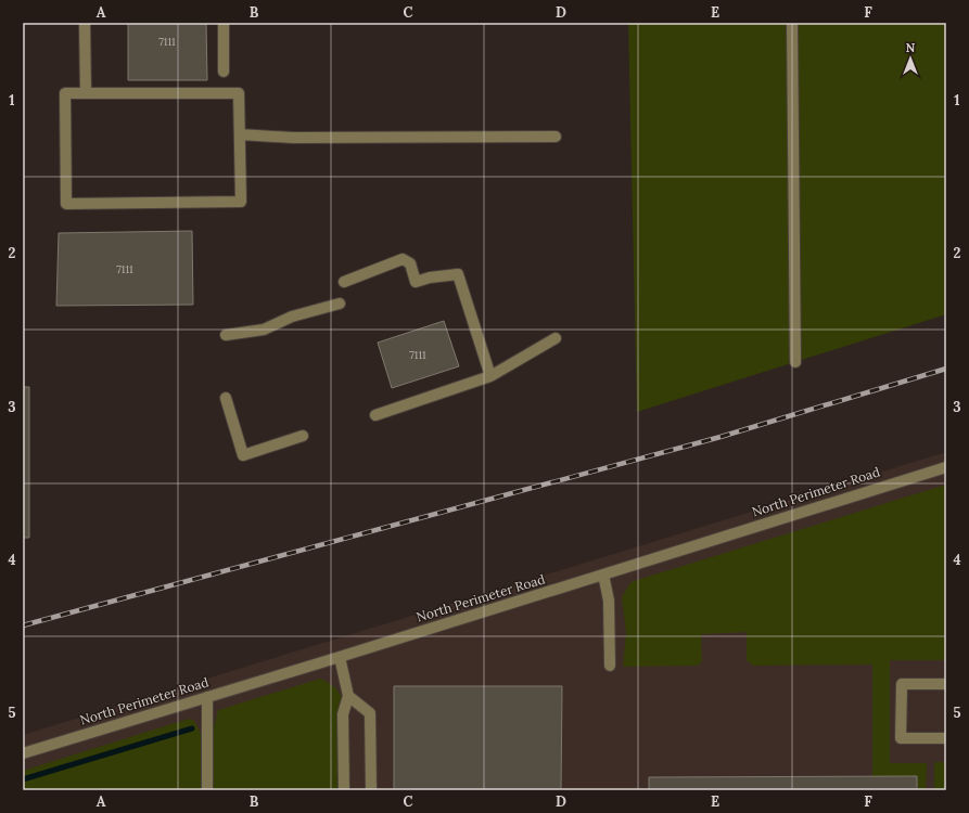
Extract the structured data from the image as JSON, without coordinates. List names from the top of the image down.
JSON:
{
  "streets": {
    "street": ["North Perimeter Road"]
  },
  "house_numbers": ["7111", "7111", "7111"],
  "north": "top",
  "grid": {
    "columns": [
      "A",
      "B",
      "C",
      "D",
      "E",
      "F"
    ],
    "rows": [
      "1",
      "2",
      "3",
      "4",
      "5"
    ]
  }
}
